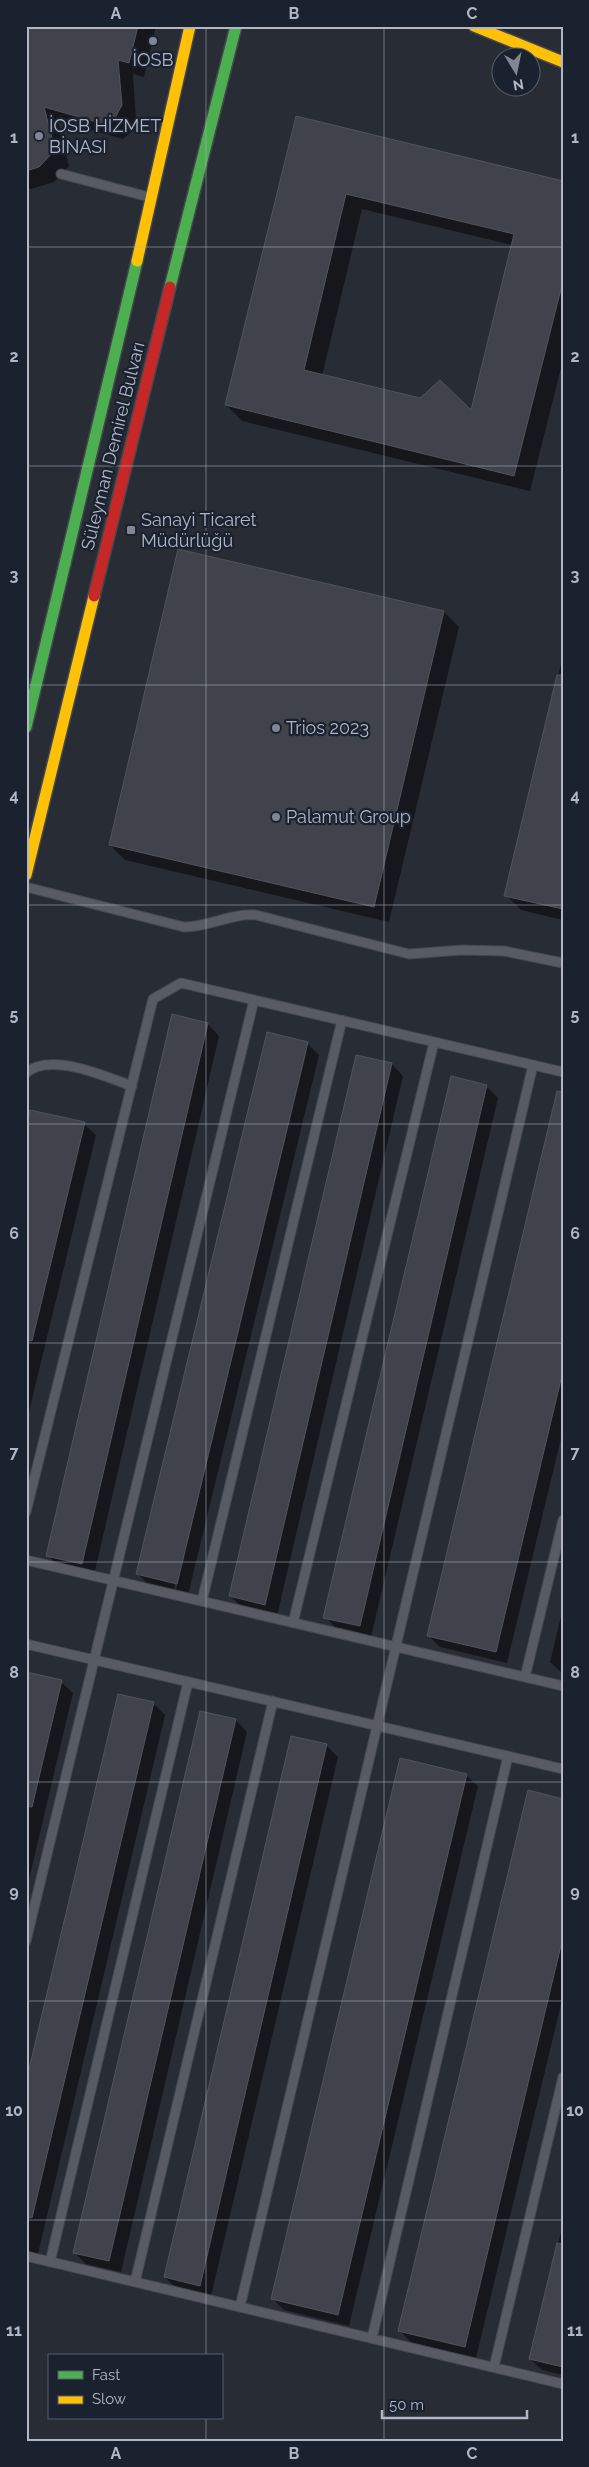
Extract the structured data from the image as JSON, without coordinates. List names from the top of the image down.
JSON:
{
  "streets": {
    "street": ["Süleyman Demirel Bulvarı"]
  },
  "places": {
    "other": [
      "İOSB",
      "İOSB HİZMET BİNASI",
      "Trios 2023",
      "Palamut Group"
    ],
    "transit": ["Sanayi Ticaret Müdürlüğü"]
  },
  "legend": ["Fast", "Slow"],
  "scale_bar": "50 m",
  "north": "bottom",
  "grid": {
    "columns": ["A", "B", "C"],
    "rows": [
      "1",
      "2",
      "3",
      "4",
      "5",
      "6",
      "7",
      "8",
      "9",
      "10",
      "11"
    ]
  }
}
